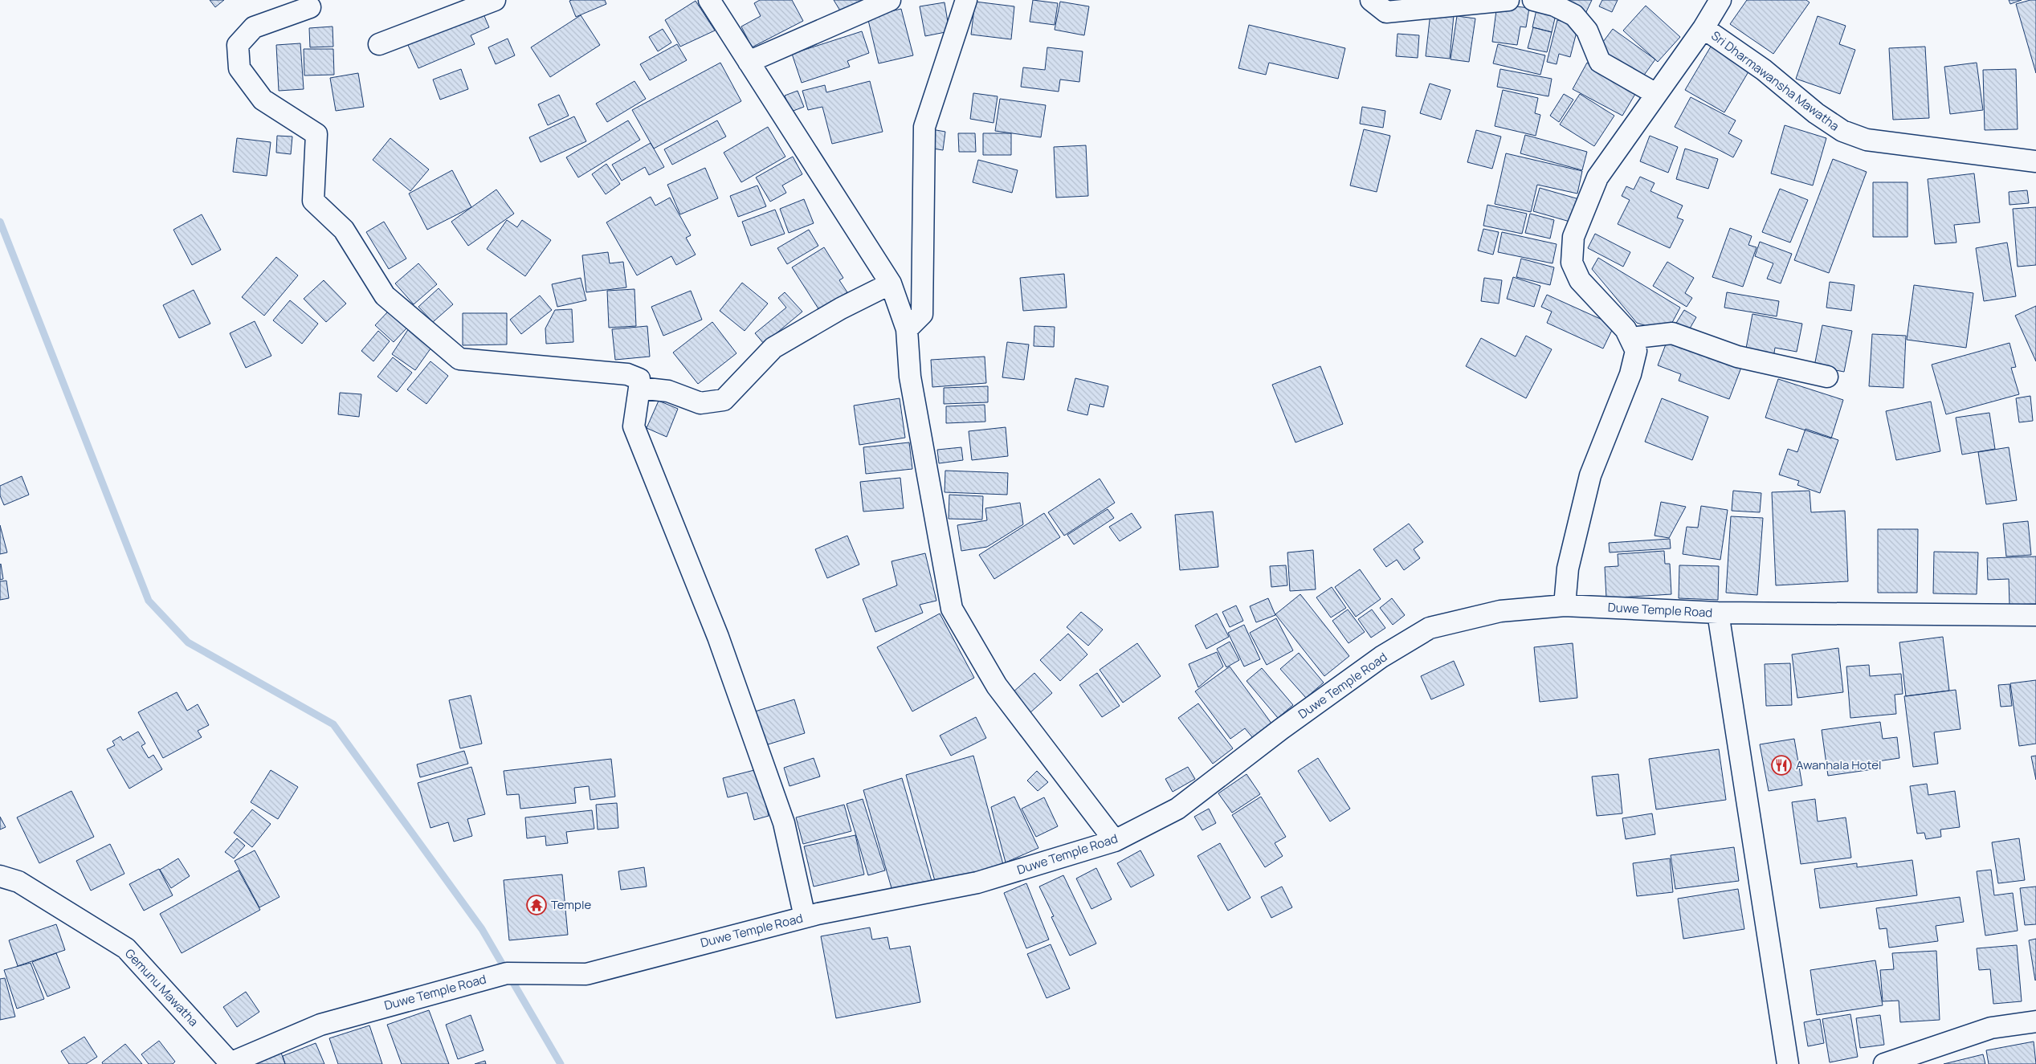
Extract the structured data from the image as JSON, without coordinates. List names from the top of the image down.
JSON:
{
  "streets": {
    "street": ["Sri Dharmawansha Mawatha", "Duwe Temple Road", "Gemunu Mawatha"]
  },
  "crossings": [
    ["Duwe Temple Road", "Gemunu Mawatha"]
  ],
  "places": {
    "restaurant": ["Awanhala Hotel"],
    "temple": ["Temple"]
  }
}
